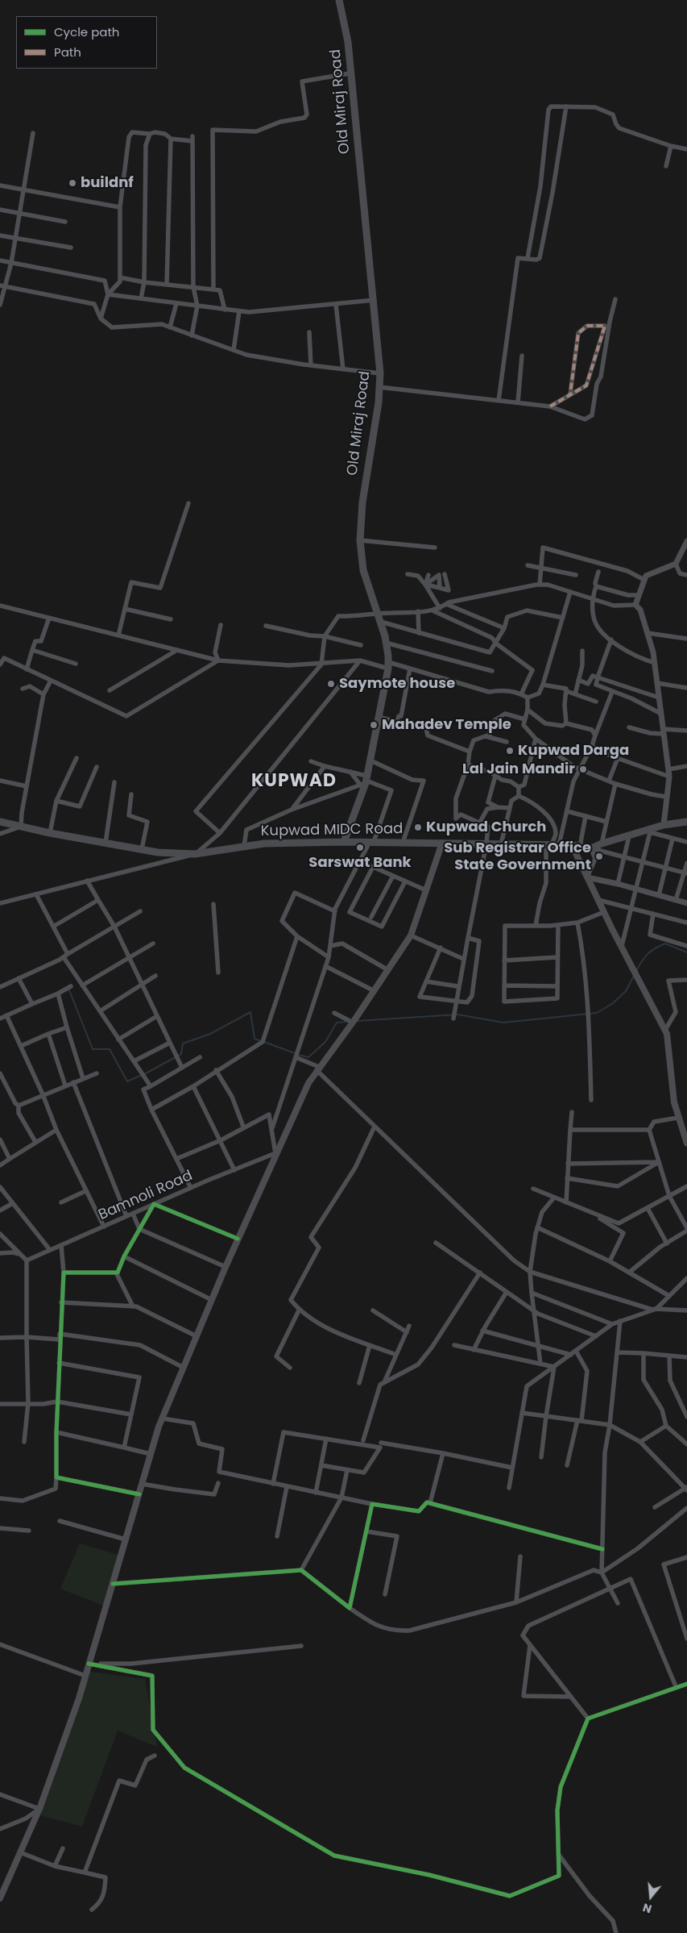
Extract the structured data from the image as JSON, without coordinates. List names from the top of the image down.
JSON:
{
  "streets": {
    "main road": ["Old Miraj Road", "Kupwad MIDC Road"],
    "street": ["Bamnoli Road"]
  },
  "crossings": [
    ["Old Miraj Road", "Kupwad MIDC Road"]
  ],
  "districts": ["KUPWAD"],
  "places": [
    "buildnf",
    "Saymote house",
    "Mahadev Temple",
    "Kupwad Darga",
    "Lal Jain Mandir",
    "Kupwad Church",
    "Sarswat Bank",
    "Sub Registrar Office State Government"
  ],
  "legend": ["Cycle path", "Path"],
  "north": "bottom"
}
